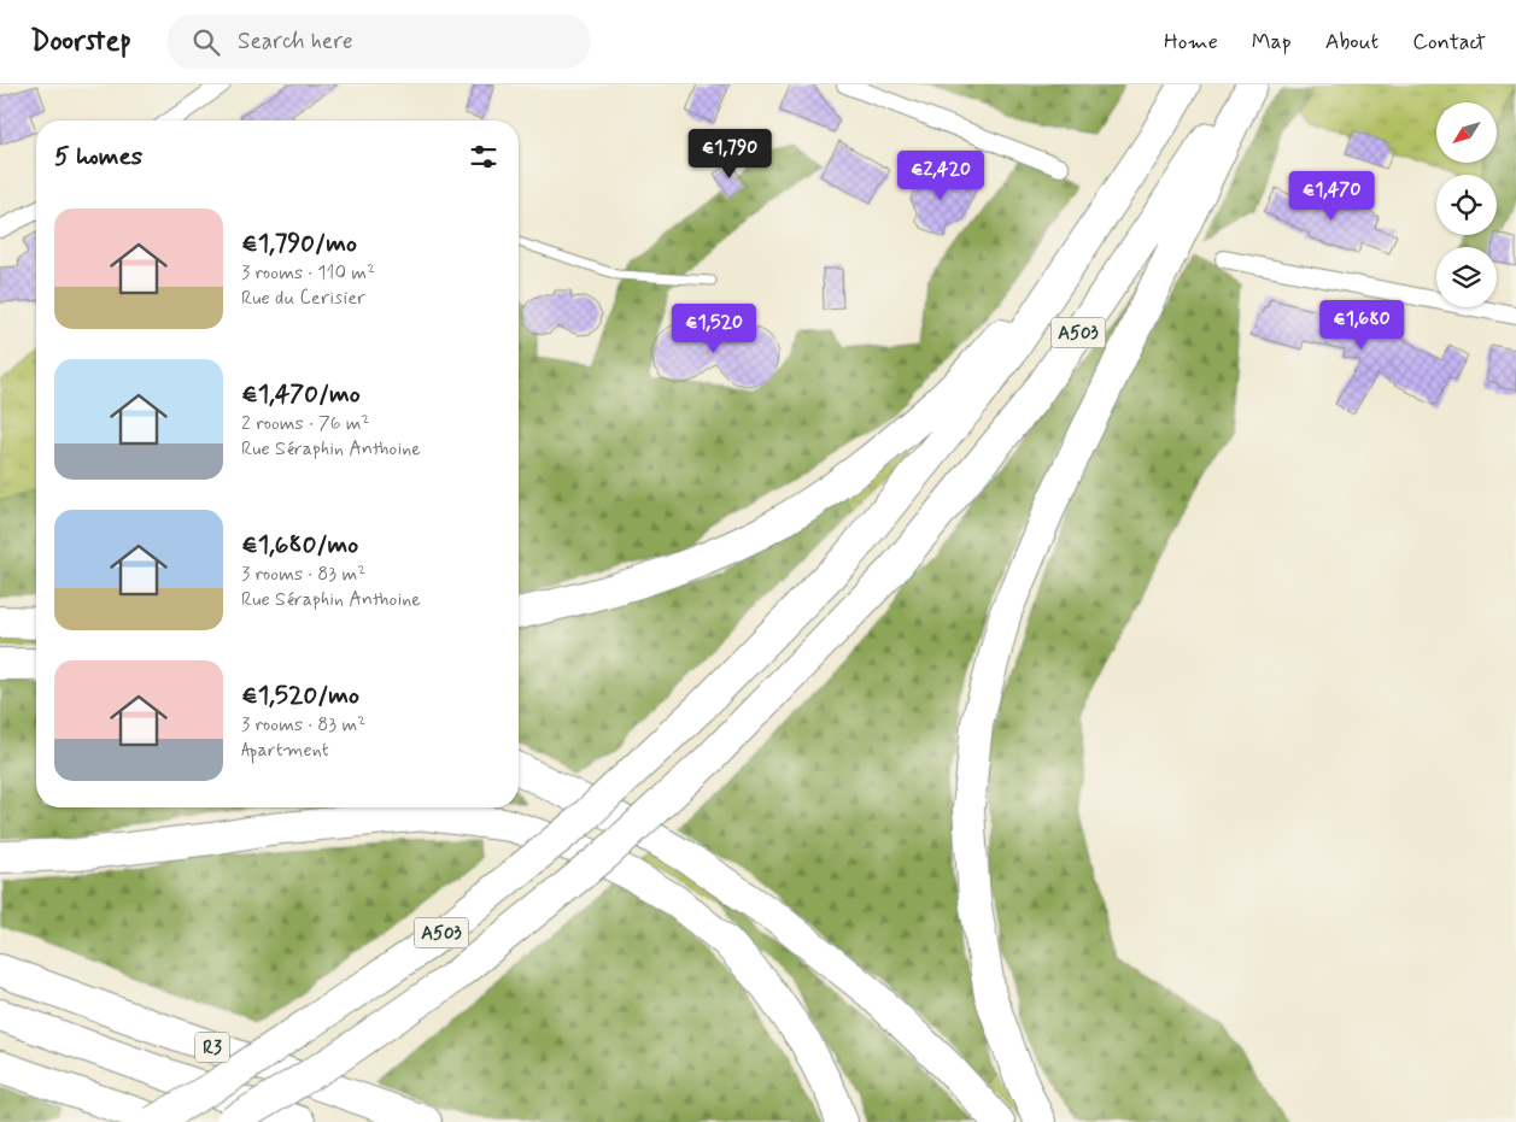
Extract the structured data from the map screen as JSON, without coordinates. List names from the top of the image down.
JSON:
{
  "streets": {
    "highway": ["A503", "R3"]
  },
  "north": "bottom left",
  "page": {
    "header": "Doorstep",
    "search": "Search here",
    "nav": [
      "Home",
      "Map",
      "About",
      "Contact"
    ],
    "heading": "5 homes",
    "price": [
      "€1,790",
      "€2,420",
      "€1,470",
      "€1,680",
      "€1,520"
    ],
    "list": [
      {
        "name": "€1,790/mo",
        "note": "3 rooms · 110 m² · Rue du Cerisier"
      },
      {
        "name": "€1,470/mo",
        "note": "2 rooms · 76 m² · Rue Séraphin Anthoine"
      },
      {
        "name": "€1,680/mo",
        "note": "3 rooms · 83 m² · Rue Séraphin Anthoine"
      },
      {
        "name": "€1,520/mo",
        "note": "3 rooms · 83 m² · Apartment"
      }
    ]
  }
}
